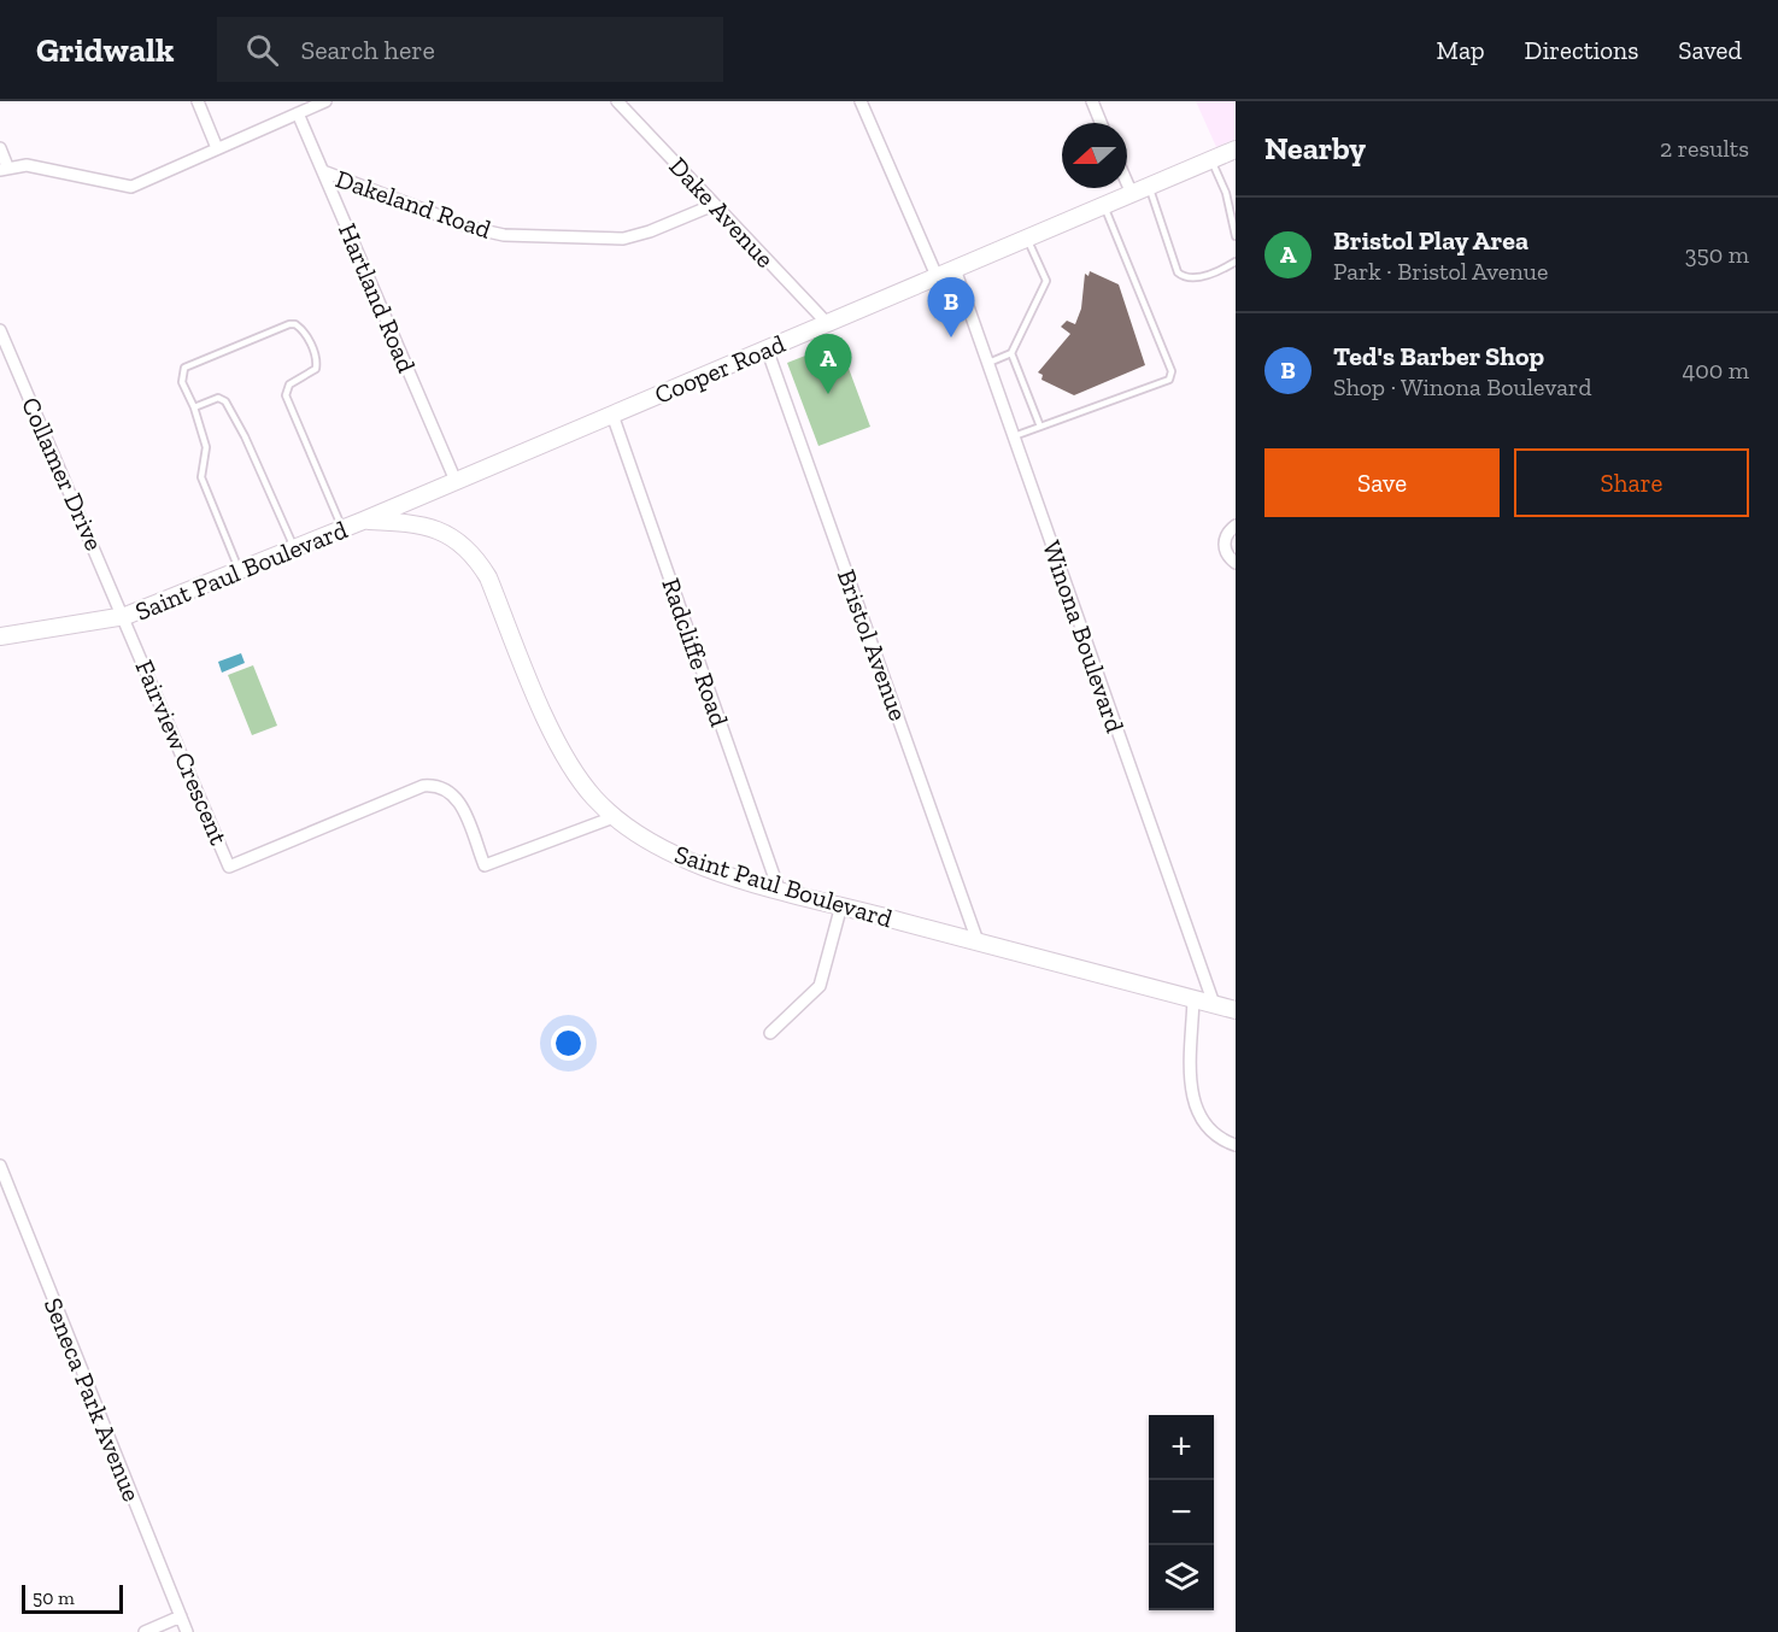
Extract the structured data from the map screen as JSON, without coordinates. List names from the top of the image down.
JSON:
{
  "streets": {
    "main road": ["Cooper Road", "Saint Paul Boulevard"],
    "street": [
      "Dakeland Road",
      "Dake Avenue",
      "Hartland Road",
      "Collamer Drive",
      "Winona Boulevard",
      "Bristol Avenue",
      "Radcliffe Road",
      "Fairview Crescent",
      "Seneca Park Avenue"
    ]
  },
  "crossings": [
    ["Dakeland Road", "Dake Avenue"],
    ["Dakeland Road", "Hartland Road"],
    ["Dake Avenue", "Cooper Road"],
    ["Hartland Road", "Cooper Road"],
    ["Cooper Road", "Saint Paul Boulevard"],
    ["Cooper Road", "Winona Boulevard"],
    ["Cooper Road", "Bristol Avenue"],
    ["Cooper Road", "Radcliffe Road"],
    ["Collamer Drive", "Saint Paul Boulevard"],
    ["Collamer Drive", "Fairview Crescent"],
    ["Saint Paul Boulevard", "Winona Boulevard"],
    ["Saint Paul Boulevard", "Bristol Avenue"],
    ["Saint Paul Boulevard", "Radcliffe Road"],
    ["Saint Paul Boulevard", "Fairview Crescent"]
  ],
  "scale_bar": "50 m",
  "north": "left",
  "page": {
    "header": "Gridwalk",
    "search": "Search here",
    "nav": ["Map", "Directions", "Saved"],
    "heading": ["Nearby", "2 results"],
    "list": [
      {
        "mark": "A",
        "name": "Bristol Play Area",
        "note": "Park · Bristol Avenue",
        "value": "350 m"
      },
      {
        "mark": "B",
        "name": "Ted's Barber Shop",
        "note": "Shop · Winona Boulevard",
        "value": "400 m"
      }
    ],
    "pins": ["B", "A"],
    "buttons": ["Save", "Share"],
    "map_buttons": ["+", "−"],
    "scale": "50 m"
  }
}
